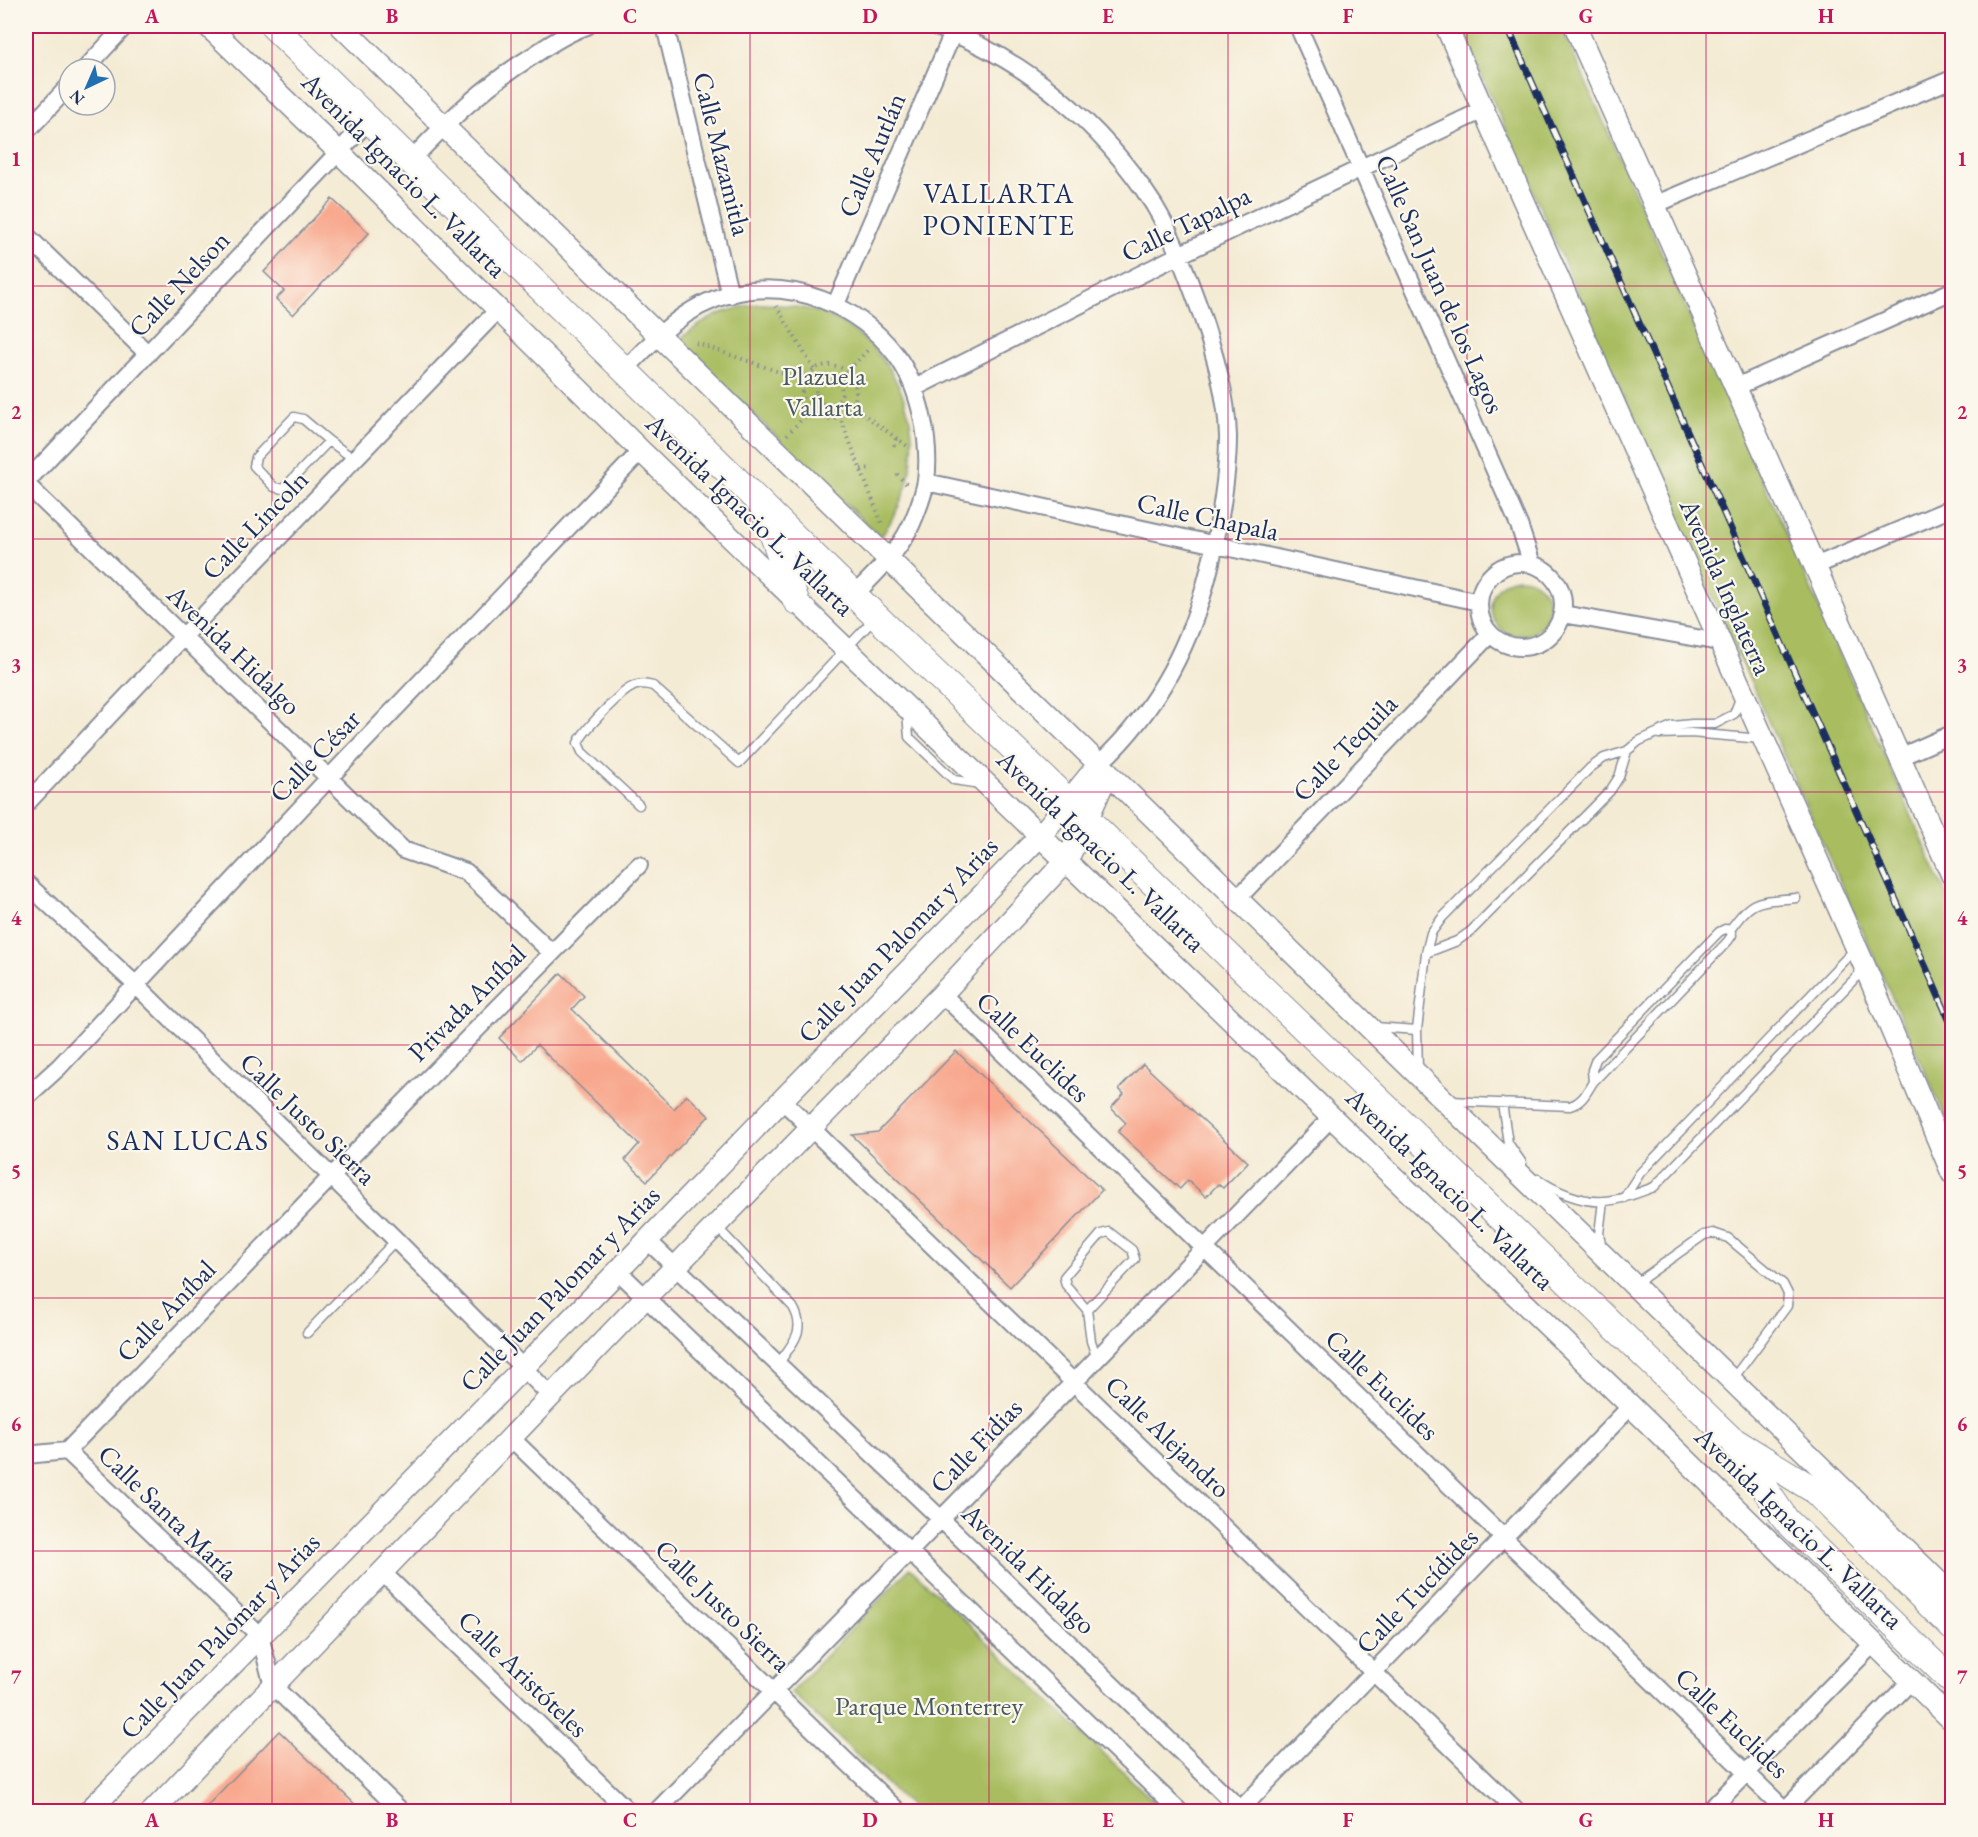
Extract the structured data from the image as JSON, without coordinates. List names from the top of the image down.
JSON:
{
  "streets": {
    "main road": ["Avenida Ignacio L. Vallarta"],
    "street": [
      "Calle Mazamitla",
      "Calle Autlán",
      "Calle Tapalpa",
      "Calle Nelson",
      "Calle San Juan de los Lagos",
      "Calle Chapala",
      "Calle Lincoln",
      "Avenida Inglaterra",
      "Avenida Hidalgo",
      "Calle Tequila",
      "Calle César",
      "Calle Juan Palomar y Arias",
      "Privada Aníbal",
      "Calle Euclides",
      "Calle Justo Sierra",
      "Calle Aníbal",
      "Calle Alejandro",
      "Calle Fidias",
      "Calle Santa María",
      "Calle Tucídides",
      "Calle Aristóteles"
    ]
  },
  "crossings": [
    ["Avenida Ignacio L. Vallarta", "Calle Nelson"],
    ["Avenida Ignacio L. Vallarta", "Calle Lincoln"],
    ["Avenida Ignacio L. Vallarta", "Calle César"],
    ["Avenida Ignacio L. Vallarta", "Calle Juan Palomar y Arias"],
    ["Avenida Ignacio L. Vallarta", "Calle Fidias"],
    ["Avenida Ignacio L. Vallarta", "Calle Tucídides"],
    ["Calle Tapalpa", "Calle San Juan de los Lagos"],
    ["Calle Tapalpa", "Avenida Inglaterra"],
    ["Calle Nelson", "Avenida Hidalgo"],
    ["Calle San Juan de los Lagos", "Calle Chapala"],
    ["Calle San Juan de los Lagos", "Calle Tequila"],
    ["Calle Chapala", "Calle Tequila"],
    ["Calle Lincoln", "Avenida Hidalgo"],
    ["Avenida Hidalgo", "Calle César"],
    ["Avenida Hidalgo", "Calle Juan Palomar y Arias"],
    ["Avenida Hidalgo", "Privada Aníbal"],
    ["Avenida Hidalgo", "Calle Fidias"],
    ["Avenida Hidalgo", "Calle Tucídides"],
    ["Calle César", "Calle Justo Sierra"],
    ["Calle Juan Palomar y Arias", "Calle Justo Sierra"],
    ["Calle Juan Palomar y Arias", "Calle Alejandro"],
    ["Calle Juan Palomar y Arias", "Calle Santa María"],
    ["Privada Aníbal", "Calle Justo Sierra"],
    ["Privada Aníbal", "Calle Aníbal"],
    ["Calle Euclides", "Calle Fidias"],
    ["Calle Euclides", "Calle Tucídides"],
    ["Calle Justo Sierra", "Calle Aníbal"],
    ["Calle Justo Sierra", "Calle Fidias"],
    ["Calle Aníbal", "Calle Santa María"],
    ["Calle Alejandro", "Calle Fidias"],
    ["Calle Alejandro", "Calle Tucídides"]
  ],
  "districts": ["VALLARTA PONIENTE", "SAN LUCAS"],
  "parks": ["Plazuela Vallarta", "Parque Monterrey"],
  "north": "bottom left",
  "grid": {
    "columns": [
      "A",
      "B",
      "C",
      "D",
      "E",
      "F",
      "G",
      "H"
    ],
    "rows": [
      "1",
      "2",
      "3",
      "4",
      "5",
      "6",
      "7"
    ]
  }
}
